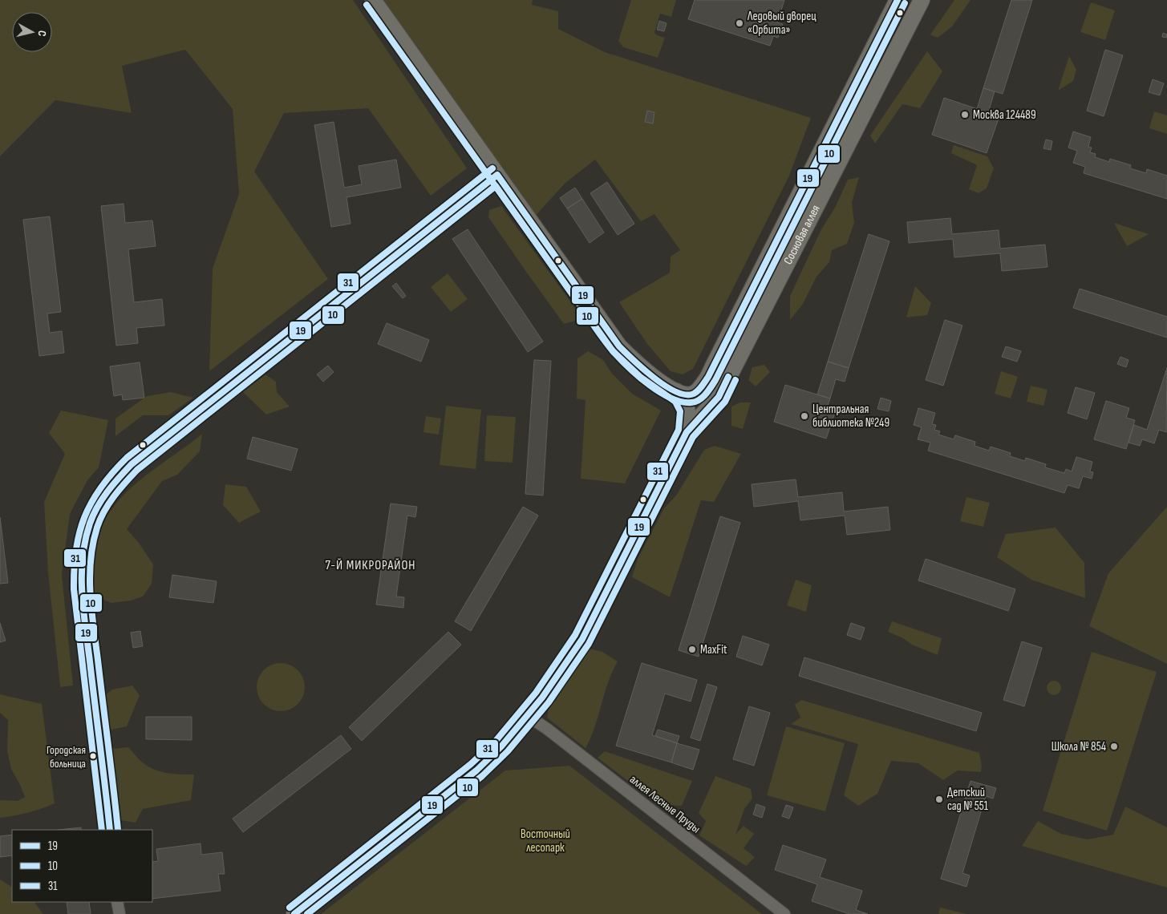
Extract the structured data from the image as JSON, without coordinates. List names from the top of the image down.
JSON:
{
  "streets": {
    "main road": ["Сосновая аллея"],
    "street": ["аллея Лесные Пруды"]
  },
  "crossings": [
    ["Сосновая аллея", "аллея Лесные Пруды"]
  ],
  "districts": ["7-Й МИКРОРАЙОН"],
  "parks": ["Восточный лесопарк"],
  "places": [
    "Ледовый дворец «Орбита»",
    "Москва 124489",
    "Центральная библиотека №249",
    "MaxFit",
    "Школа № 854",
    "Городская больница",
    "Детский сад № 551"
  ],
  "lines": ["transit line 19", "transit line 10", "transit line 31"],
  "legend": ["19", "10", "31"],
  "north": "right"
}
